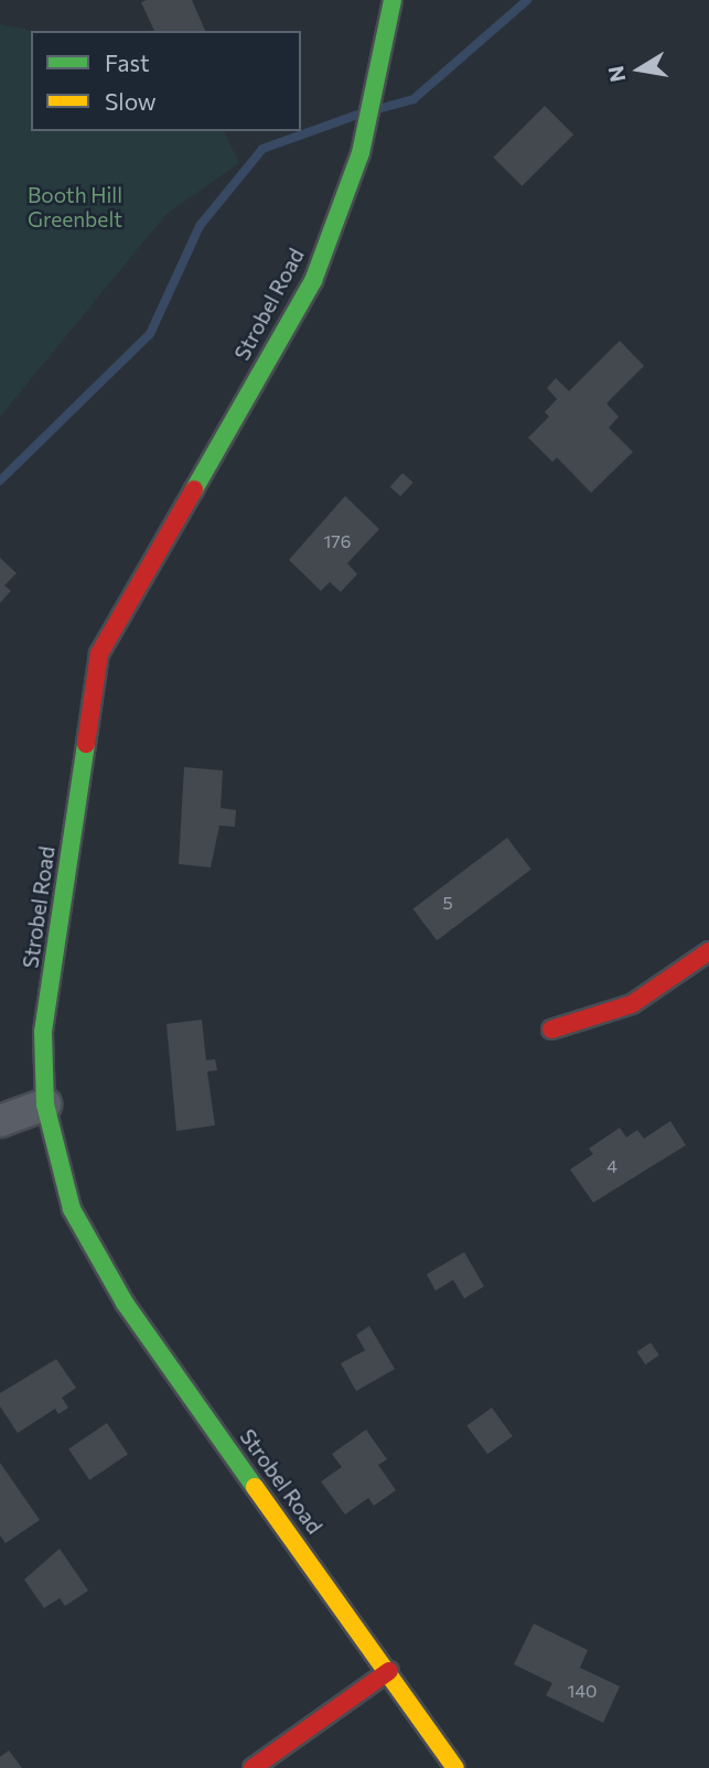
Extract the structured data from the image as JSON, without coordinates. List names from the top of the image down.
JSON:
{
  "streets": {
    "street": ["Strobel Road"]
  },
  "parks": ["Booth Hill Greenbelt"],
  "house_numbers": [
    "176",
    "5",
    "4",
    "140"
  ],
  "legend": ["Fast", "Slow"],
  "north": "left"
}
